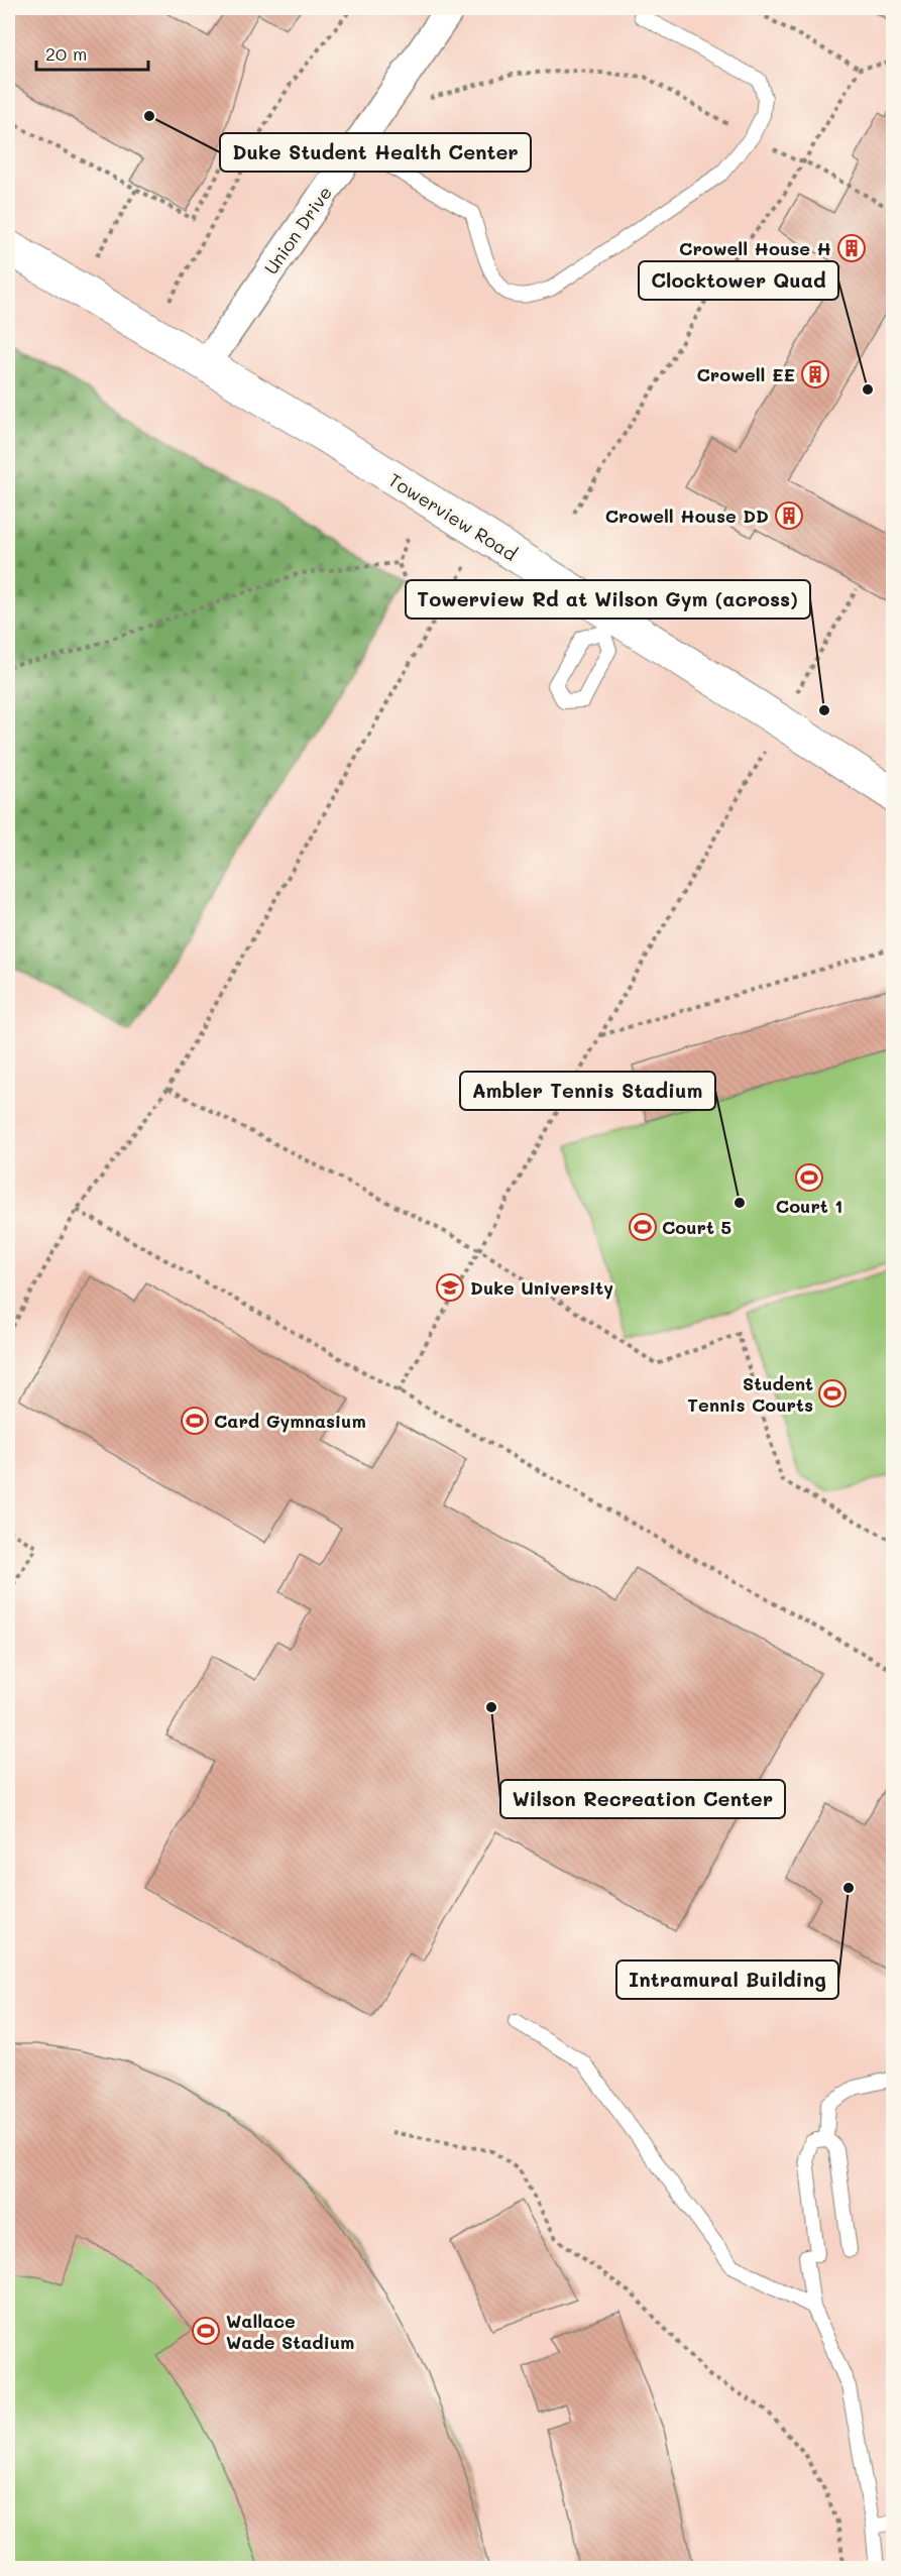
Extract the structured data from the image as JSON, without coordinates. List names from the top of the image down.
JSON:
{
  "streets": {
    "street": ["Union Drive", "Towerview Road"]
  },
  "crossings": [
    ["Union Drive", "Towerview Road"]
  ],
  "places": {
    "other": [
      "Duke Student Health Center",
      "Clocktower Quad",
      "Towerview Rd at Wilson Gym (across)",
      "Ambler Tennis Stadium",
      "Wilson Recreation Center",
      "Intramural Building"
    ],
    "building": ["Crowell House H", "Crowell EE", "Crowell House DD"],
    "sports": [
      "Court 1",
      "Court 5",
      "Student Tennis Courts",
      "Card Gymnasium",
      "Wallace Wade Stadium"
    ],
    "school or university": ["Duke University"]
  },
  "scale_bar": "20 m"
}
